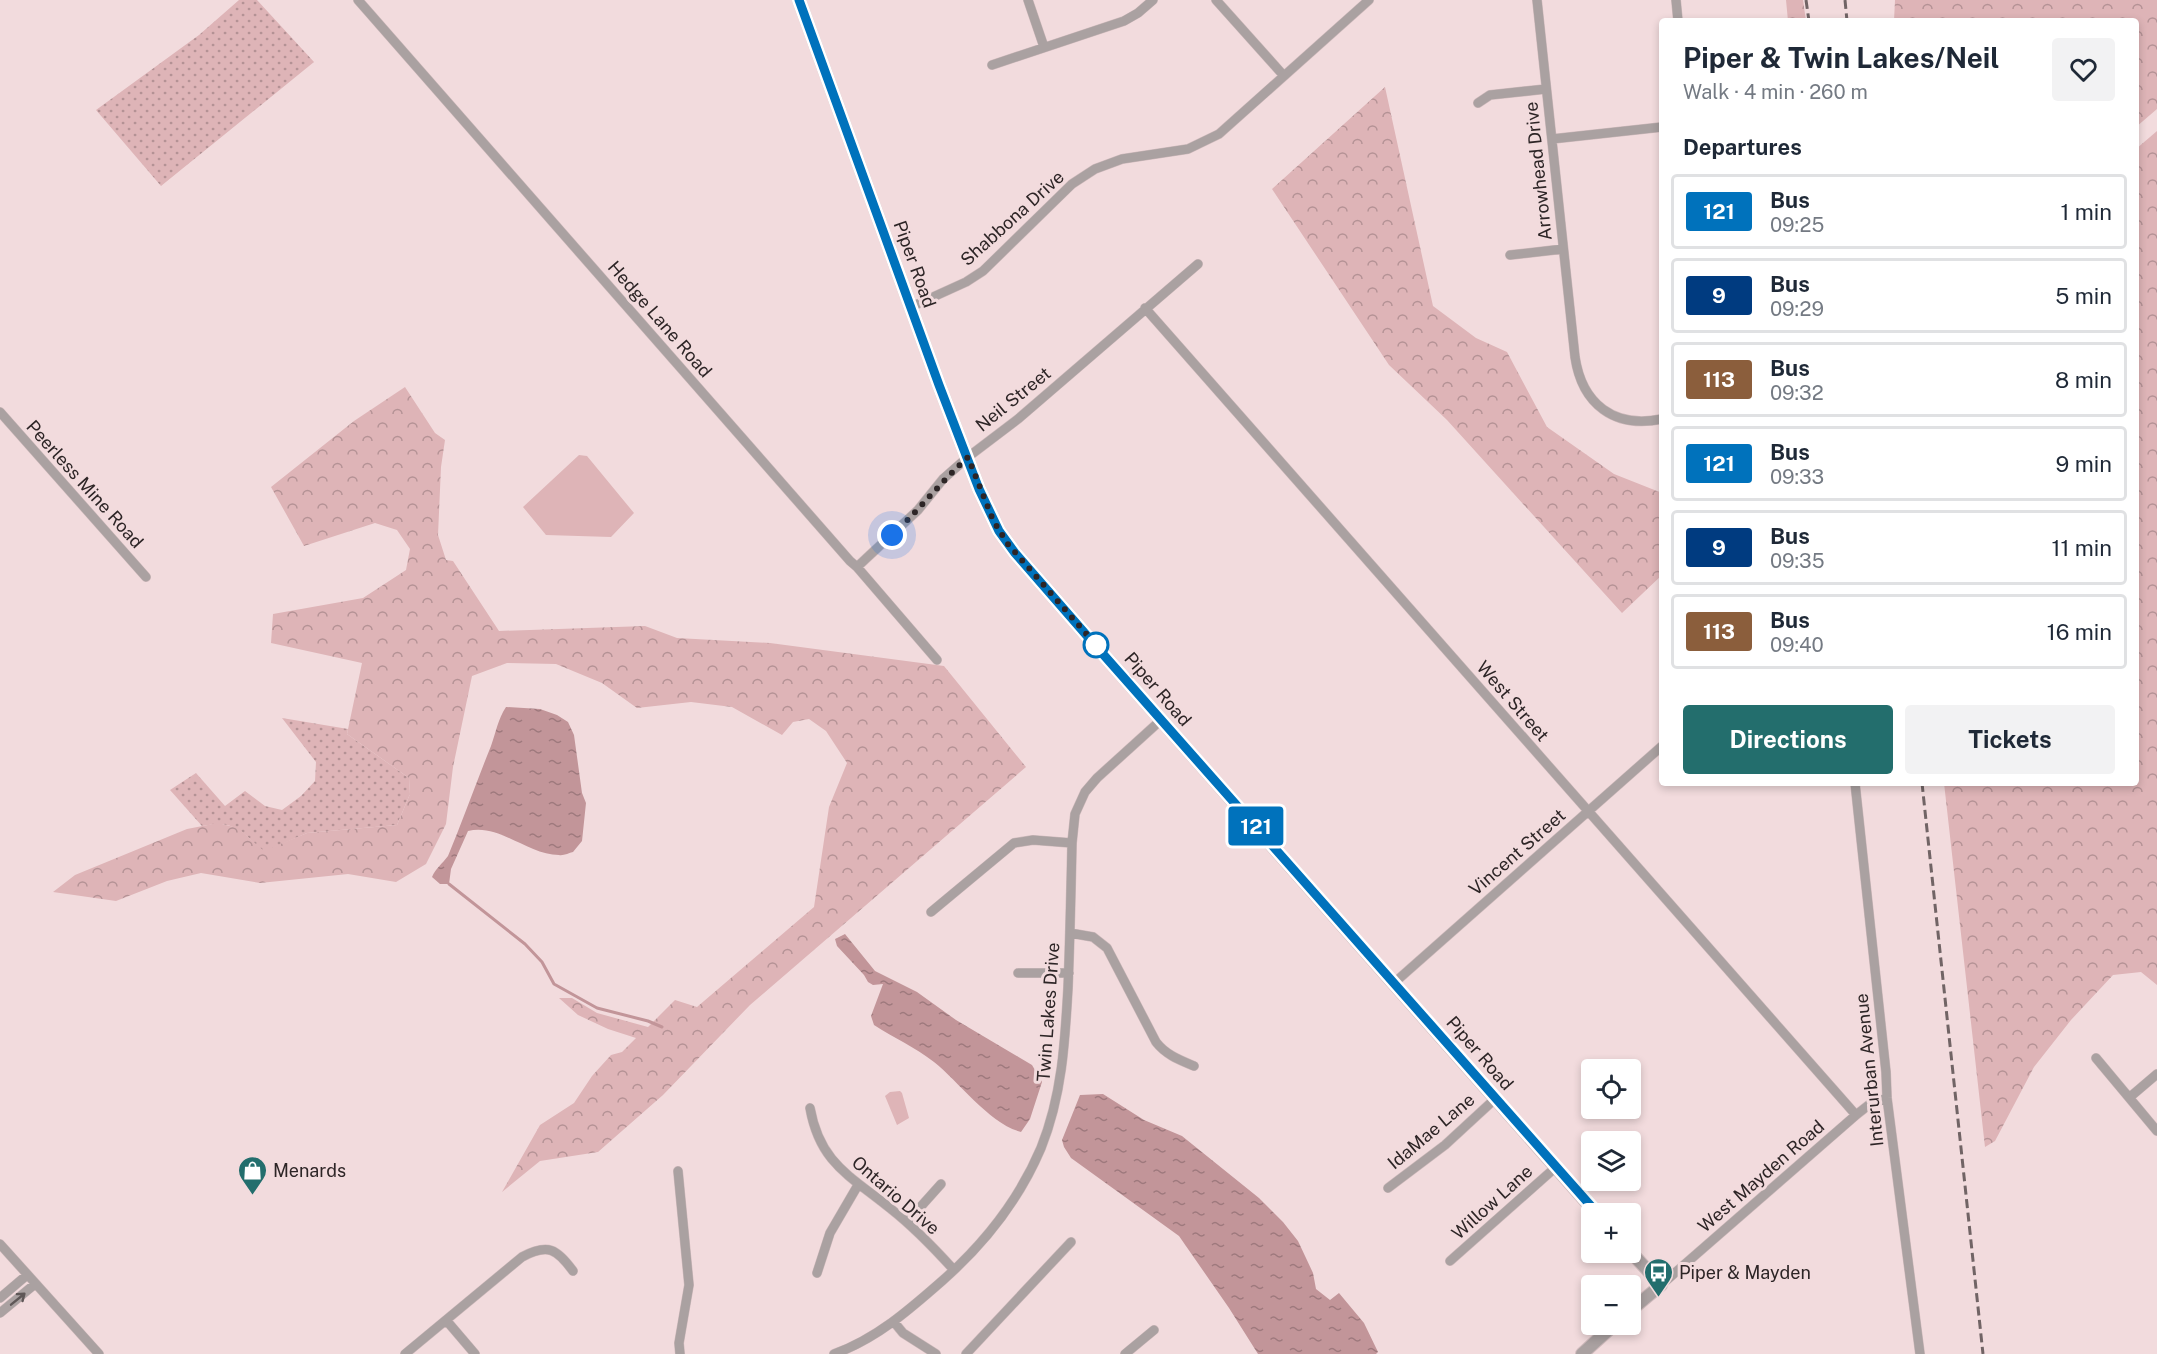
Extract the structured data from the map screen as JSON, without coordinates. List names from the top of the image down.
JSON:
{
  "streets": {
    "street": [
      "Arrowhead Drive",
      "Shabbona Drive",
      "Piper Road",
      "Hedge Lane Road",
      "Neil Street",
      "Peerless Mine Road",
      "West Street",
      "Vincent Street",
      "Twin Lakes Drive",
      "Interurban Avenue",
      "IdaMae Lane",
      "West Mayden Road",
      "Ontario Drive",
      "Willow Lane"
    ]
  },
  "crossings": [
    ["Shabbona Drive", "Piper Road"],
    ["Piper Road", "Neil Street"],
    ["Piper Road", "Vincent Street"],
    ["Piper Road", "Twin Lakes Drive"],
    ["Piper Road", "IdaMae Lane"],
    ["Piper Road", "Willow Lane"],
    ["Hedge Lane Road", "Neil Street"],
    ["Neil Street", "West Street"],
    ["West Street", "Vincent Street"],
    ["West Street", "West Mayden Road"],
    ["Twin Lakes Drive", "Ontario Drive"],
    ["Interurban Avenue", "West Mayden Road"]
  ],
  "places": {
    "shop": ["Menards"],
    "bus stop": ["Piper & Mayden"]
  },
  "lines": ["bus line 121"],
  "page": {
    "on_map": "121",
    "heading": [
      ["Piper & Twin Lakes/Neil", "Walk · 4 min · 260 m"],
      "Departures"
    ],
    "list": [
      {
        "mark": "121",
        "name": "Bus",
        "note": "09:25",
        "value": "1 min"
      },
      {
        "mark": "9",
        "name": "Bus",
        "note": "09:29",
        "value": "5 min"
      },
      {
        "mark": "113",
        "name": "Bus",
        "note": "09:32",
        "value": "8 min"
      },
      {
        "mark": "121",
        "name": "Bus",
        "note": "09:33",
        "value": "9 min"
      },
      {
        "mark": "9",
        "name": "Bus",
        "note": "09:35",
        "value": "11 min"
      },
      {
        "mark": "113",
        "name": "Bus",
        "note": "09:40",
        "value": "16 min"
      }
    ],
    "buttons": ["Directions", "Tickets"],
    "map_buttons": ["+", "−"]
  }
}
